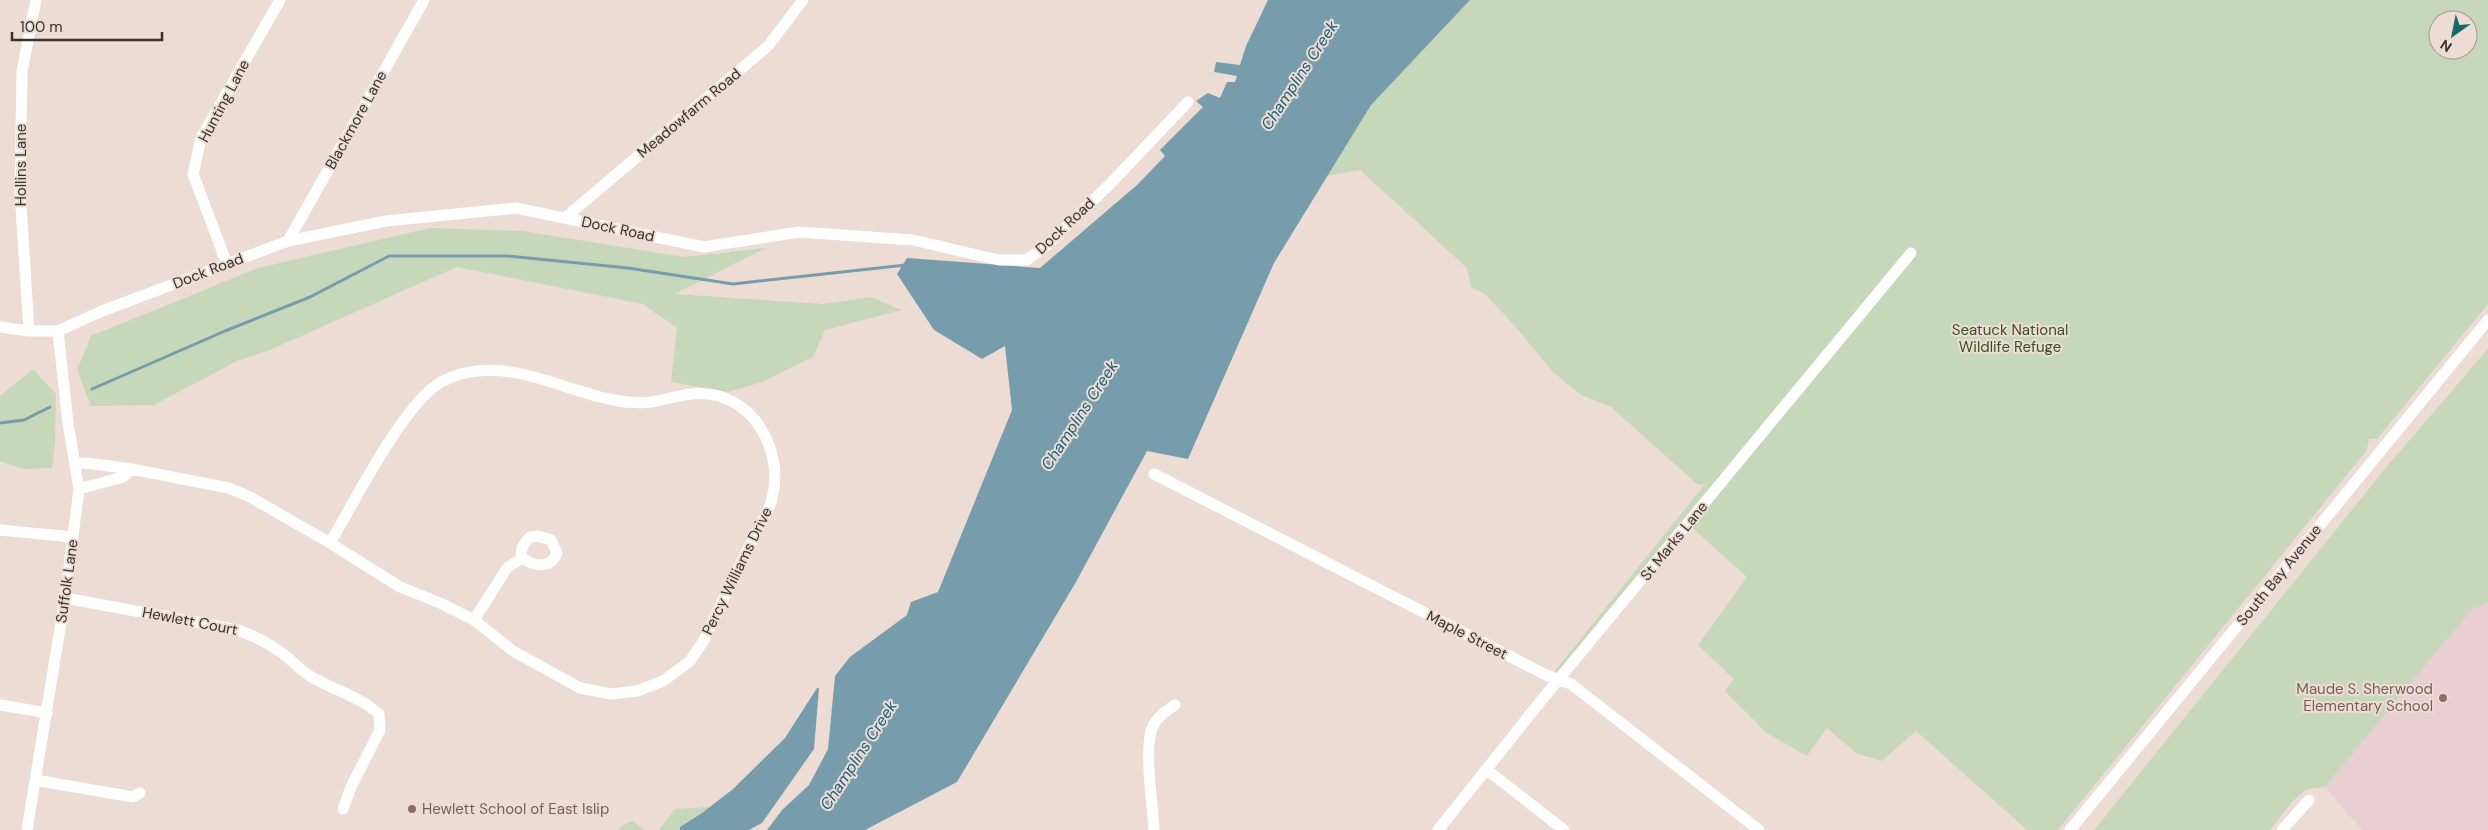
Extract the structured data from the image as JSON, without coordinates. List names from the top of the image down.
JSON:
{
  "streets": {
    "street": [
      "Hunting Lane",
      "Meadowfarm Road",
      "Blackmore Lane",
      "Hollins Lane",
      "Dock Road",
      "St Marks Lane",
      "Percy Williams Drive",
      "South Bay Avenue",
      "Suffolk Lane",
      "Hewlett Court",
      "Maple Street"
    ]
  },
  "crossings": [
    ["Hunting Lane", "Dock Road"],
    ["Meadowfarm Road", "Dock Road"],
    ["Blackmore Lane", "Dock Road"],
    ["Hollins Lane", "Dock Road"],
    ["Dock Road", "Suffolk Lane"],
    ["St Marks Lane", "Maple Street"],
    ["Percy Williams Drive", "Suffolk Lane"],
    ["Suffolk Lane", "Hewlett Court"]
  ],
  "water": ["Champlins Creek"],
  "parks": ["Seatuck National Wildlife Refuge"],
  "places": ["Maude S. Sherwood Elementary School", "Hewlett School of East Islip"],
  "scale_bar": "100 m",
  "north": "bottom left"
}
